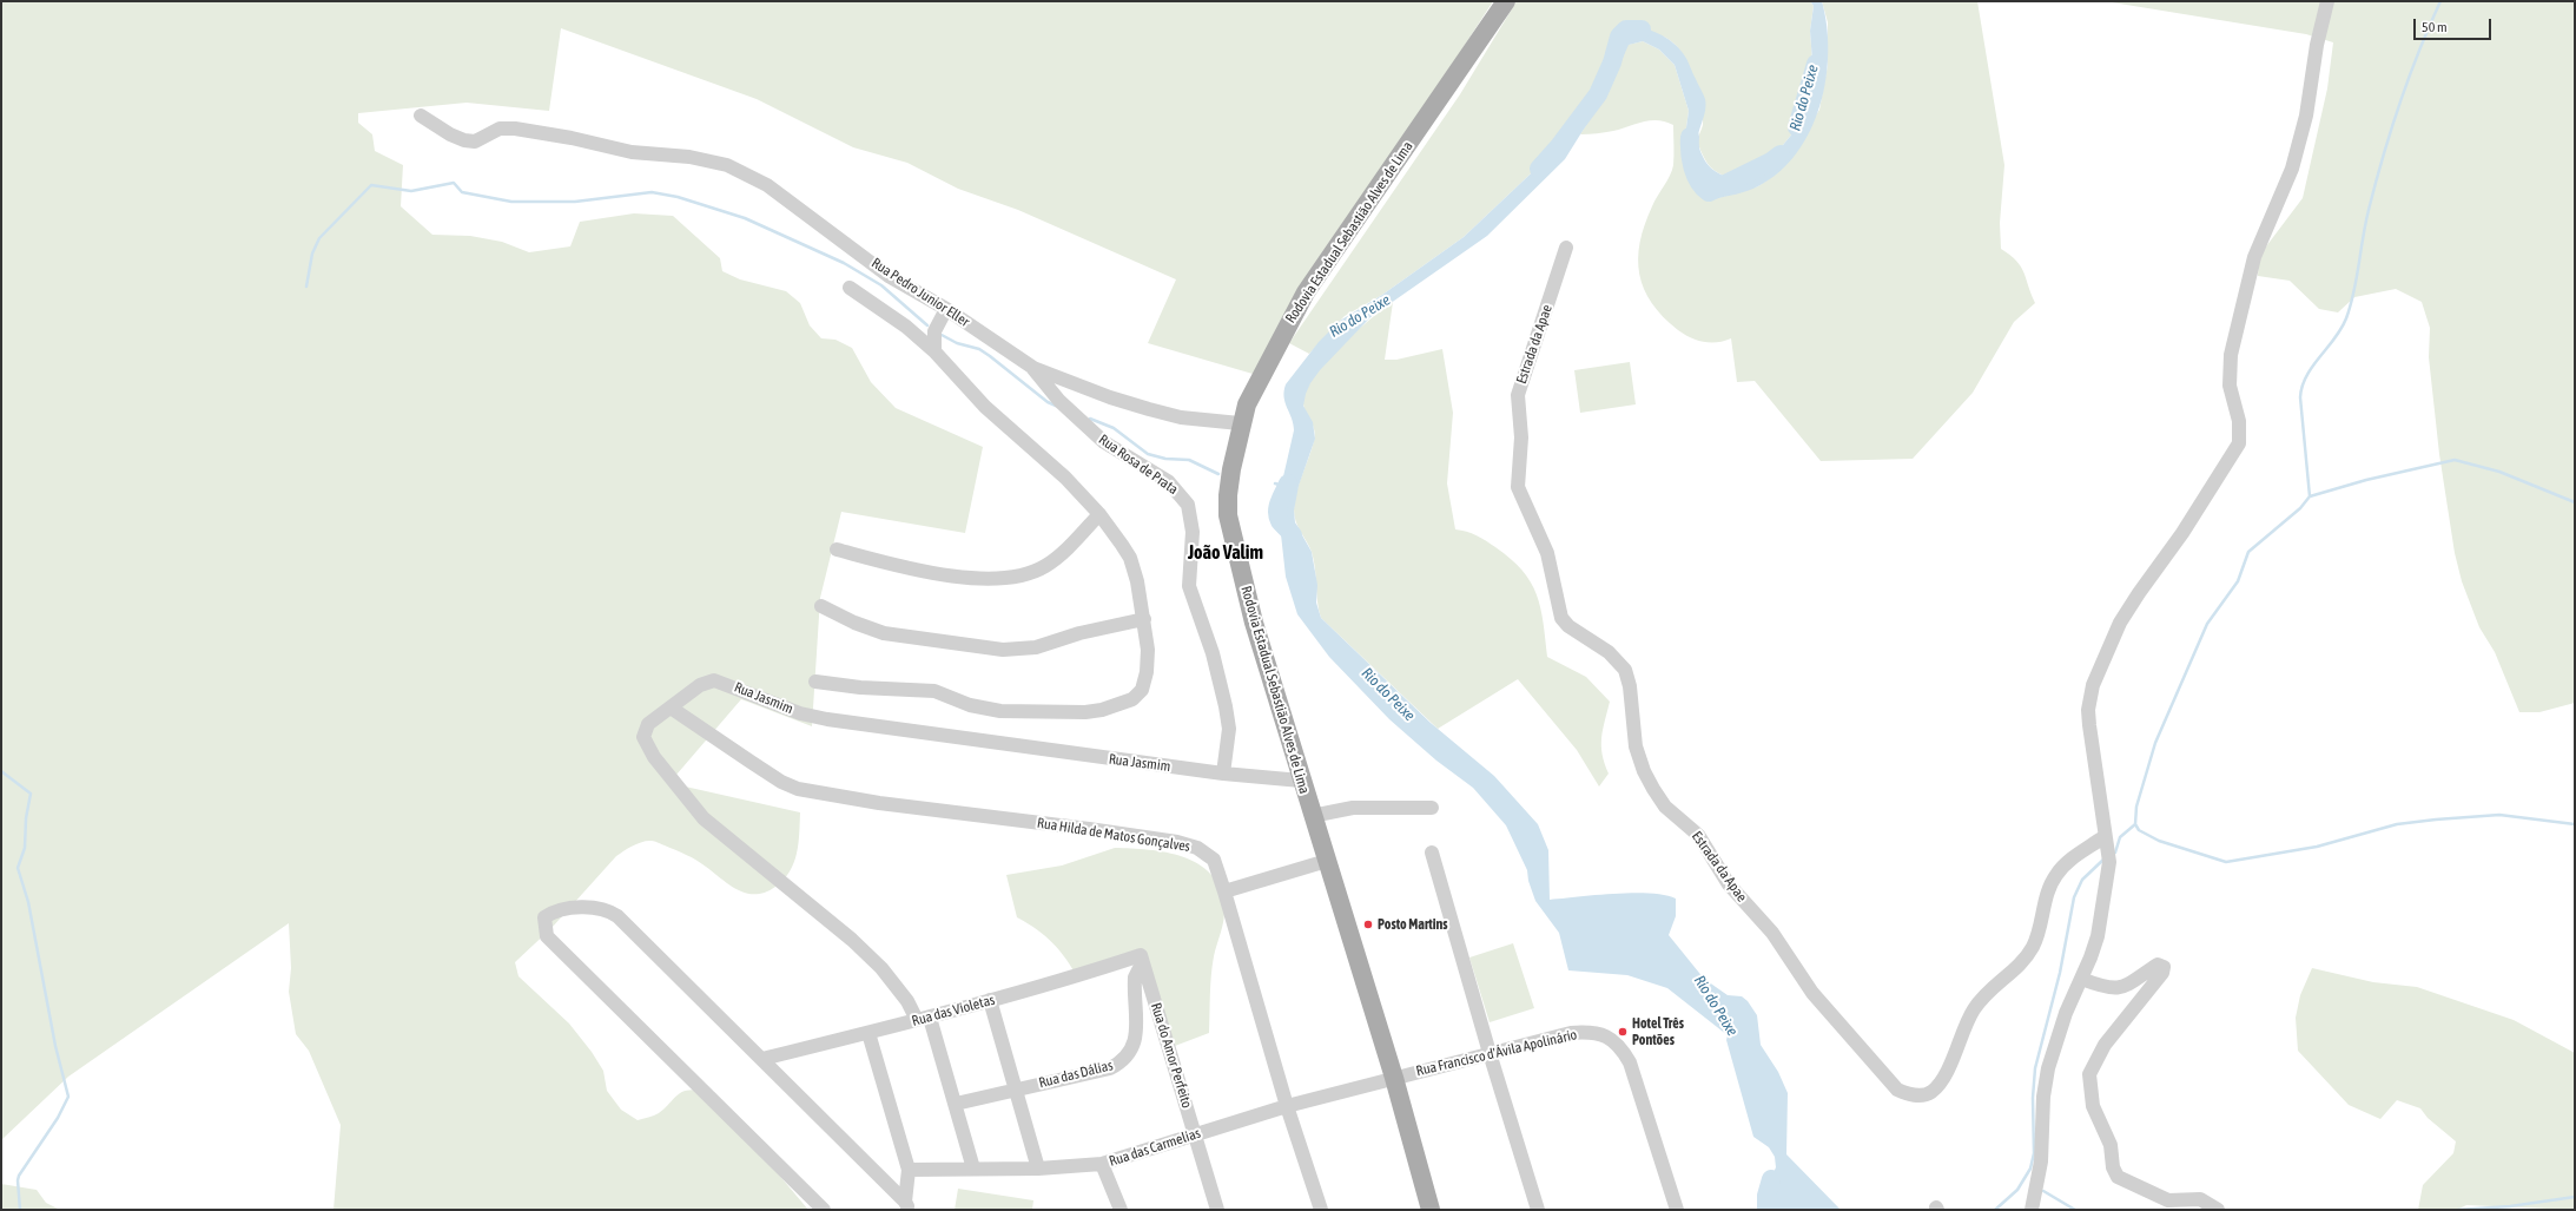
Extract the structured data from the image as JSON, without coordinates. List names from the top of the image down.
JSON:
{
  "streets": {
    "main road": ["Rodovia Estadual Sebastião Alves de Lima"],
    "street": [
      "Rua Pedro Junior Eller",
      "Estrada da Apae",
      "Rua Rosa de Prata",
      "Rua Jasmim",
      "Rua Hilda de Matos Gonçalves",
      "Rua das Violetas",
      "Rua Francisco d'Ávila Apolinário",
      "Rua do Amor Perfeito",
      "Rua das Dálias",
      "Rua das Carmelias"
    ]
  },
  "crossings": [
    ["Rodovia Estadual Sebastião Alves de Lima", "Rua Pedro Junior Eller"],
    ["Rodovia Estadual Sebastião Alves de Lima", "Rua Jasmim"],
    ["Rodovia Estadual Sebastião Alves de Lima", "Rua Francisco d'Ávila Apolinário"],
    ["Rodovia Estadual Sebastião Alves de Lima", "Rua das Carmelias"],
    ["Rua Pedro Junior Eller", "Rua Rosa de Prata"],
    ["Rua Rosa de Prata", "Rua Jasmim"],
    ["Rua Jasmim", "Rua Hilda de Matos Gonçalves"],
    ["Rua Jasmim", "Rua das Violetas"],
    ["Rua Hilda de Matos Gonçalves", "Rua das Carmelias"],
    ["Rua das Violetas", "Rua do Amor Perfeito"],
    ["Rua das Violetas", "Rua das Dálias"],
    ["Rua Francisco d'Ávila Apolinário", "Rua das Carmelias"],
    ["Rua do Amor Perfeito", "Rua das Dálias"],
    ["Rua do Amor Perfeito", "Rua das Carmelias"]
  ],
  "districts": ["João Valim"],
  "water": ["Rio do Peixe"],
  "places": ["Posto Martins", "Hotel Três Pontões"],
  "scale_bar": "50 m"
}
